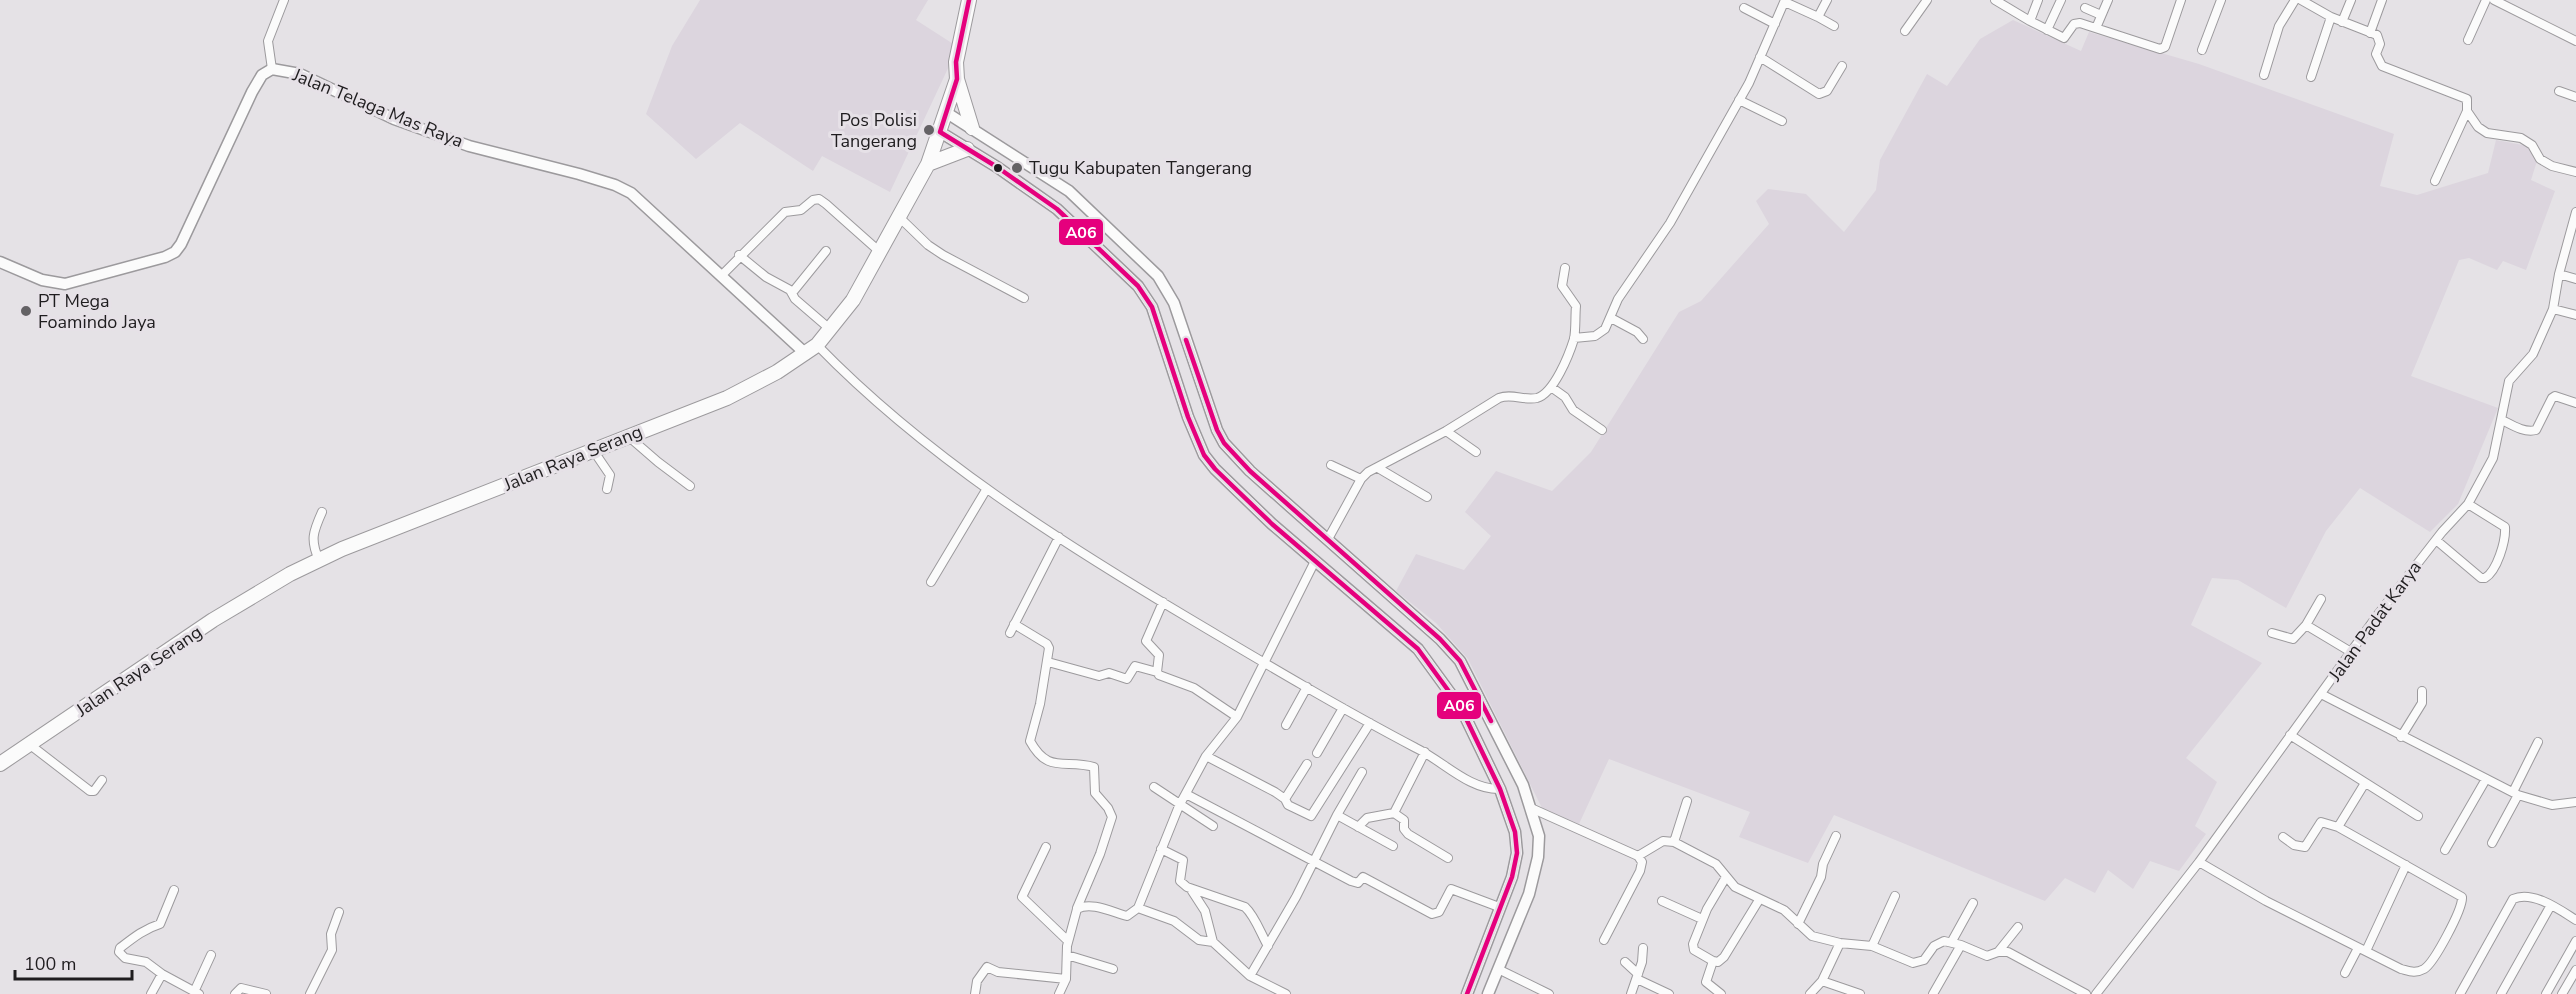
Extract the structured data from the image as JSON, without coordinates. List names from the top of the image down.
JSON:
{
  "streets": {
    "highway": ["Jalan Raya Serang"],
    "main road": ["Jalan Telaga Mas Raya"],
    "street": ["Jalan Padat Karya"]
  },
  "crossings": [
    ["Jalan Telaga Mas Raya", "Jalan Raya Serang"]
  ],
  "places": ["Pos Polisi Tangerang", "Tugu Kabupaten Tangerang", "PT Mega Foamindo Jaya"],
  "lines": ["transit line A06"],
  "scale_bar": "100 m"
}
